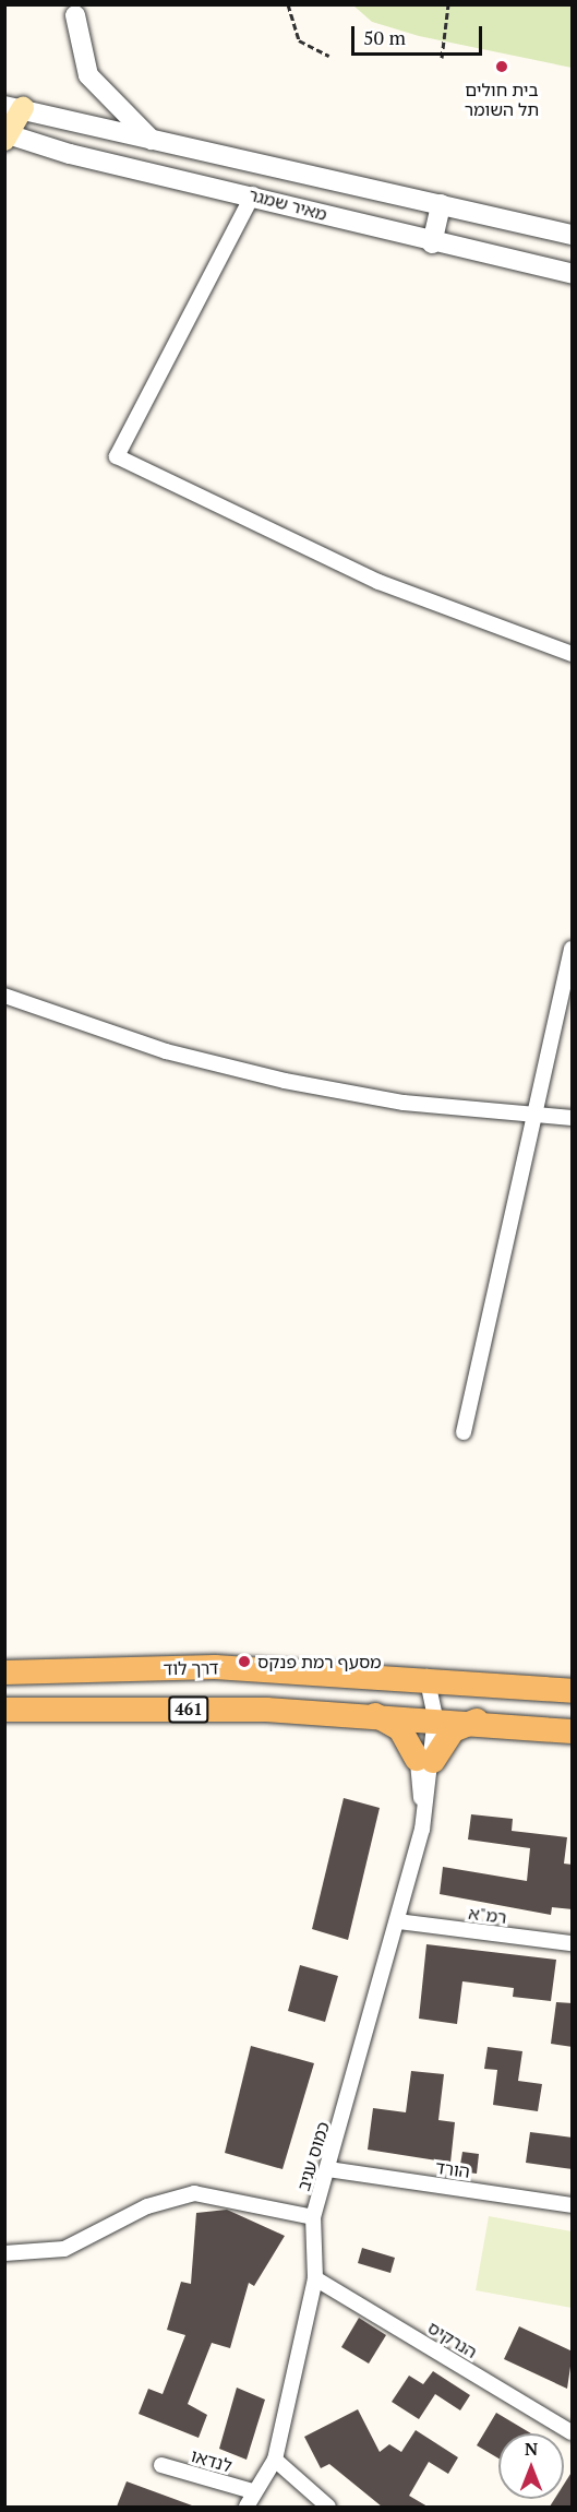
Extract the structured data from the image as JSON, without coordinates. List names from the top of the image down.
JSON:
{
  "streets": {
    "main road": ["דרך לוד", "461"],
    "street": [
      "מאיר שמגר",
      "רמ\"א",
      "כמוס עגיב",
      "הורד",
      "הנרקיס",
      "לנדאו"
    ]
  },
  "crossings": [
    ["דרך לוד", "כמוס עגיב"],
    ["461", "כמוס עגיב"],
    ["רמ\"א", "כמוס עגיב"],
    ["כמוס עגיב", "הורד"],
    ["כמוס עגיב", "הנרקיס"],
    ["כמוס עגיב", "לנדאו"]
  ],
  "places": ["בית חולים תל השומר", "מסעף רמת פנקס"],
  "scale_bar": "50 m",
  "north": "top"
}
